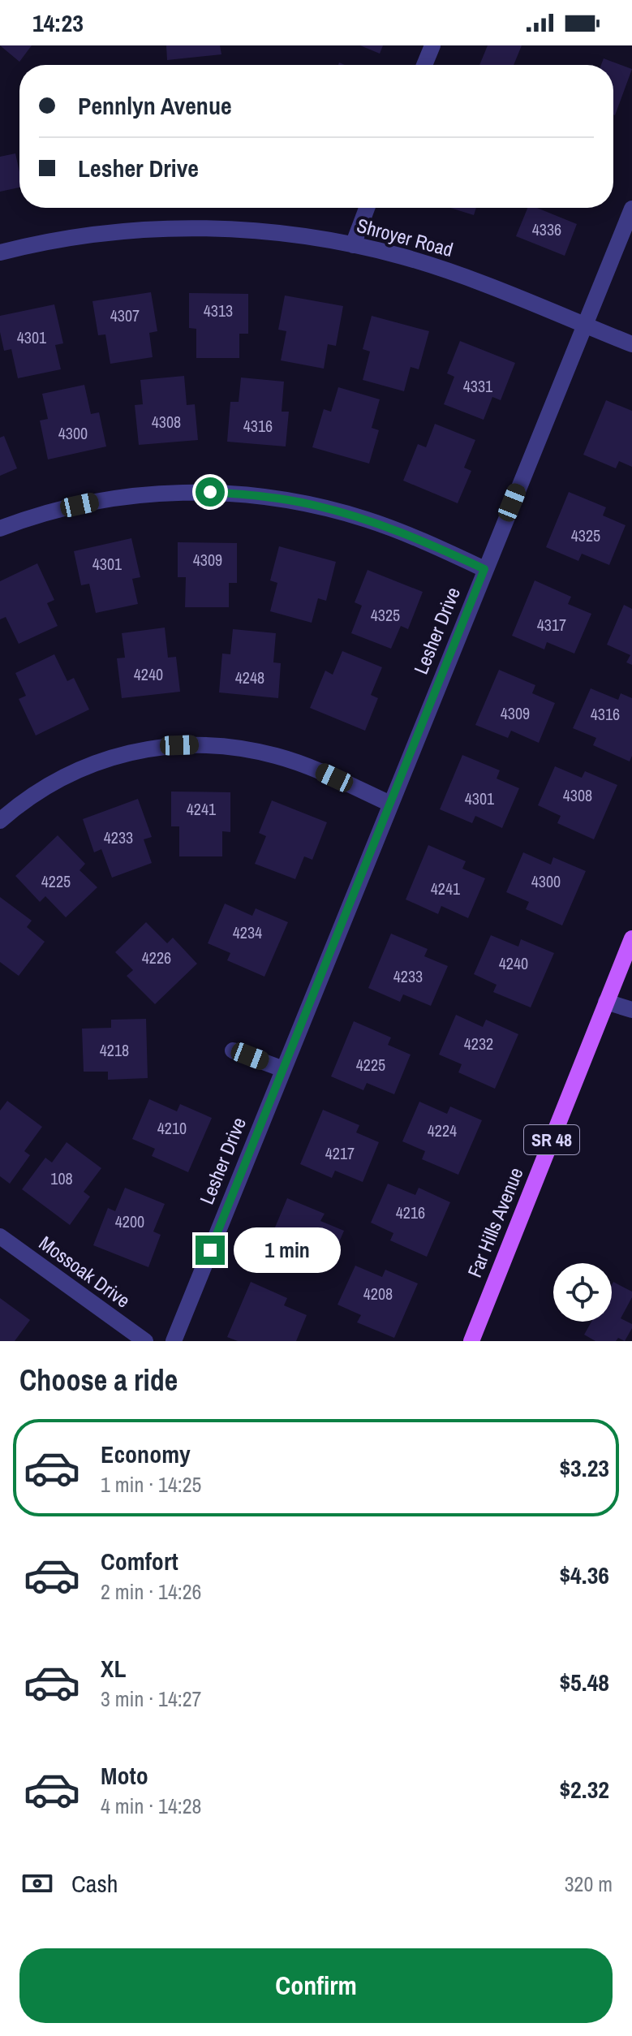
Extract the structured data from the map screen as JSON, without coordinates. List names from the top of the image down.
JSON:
{
  "streets": {
    "main road": ["SR 48", "Far Hills Avenue"],
    "street": ["Shroyer Road", "Lesher Drive", "Mossoak Drive"]
  },
  "crossings": [
    ["Shroyer Road", "Lesher Drive"]
  ],
  "house_numbers": [
    "4336",
    "4313",
    "4307",
    "4301",
    "4331",
    "4308",
    "4316",
    "4300",
    "4325",
    "4309",
    "4301",
    "4325",
    "4317",
    "4240",
    "4248",
    "4309",
    "4316",
    "4308",
    "4301",
    "4241",
    "4233",
    "4225",
    "4300",
    "4241",
    "4234",
    "4226",
    "4240",
    "4233",
    "4232",
    "4218",
    "4225",
    "4210",
    "4224",
    "4217",
    "108",
    "4216",
    "4200",
    "4208"
  ],
  "page": {
    "status": "14:23",
    "banner": ["Pennlyn Avenue", "Lesher Drive"],
    "bubble": "1 min",
    "heading": "Choose a ride",
    "list": [
      {
        "name": "Economy",
        "note": "1 min · 14:25",
        "value": "$3.23"
      },
      {
        "name": "Comfort",
        "note": "2 min · 14:26",
        "value": "$4.36"
      },
      {
        "name": "XL",
        "note": "3 min · 14:27",
        "value": "$5.48"
      },
      {
        "name": "Moto",
        "note": "4 min · 14:28",
        "value": "$2.32"
      }
    ],
    "pay": ["Cash", "320 m"],
    "buttons": "Confirm"
  }
}
